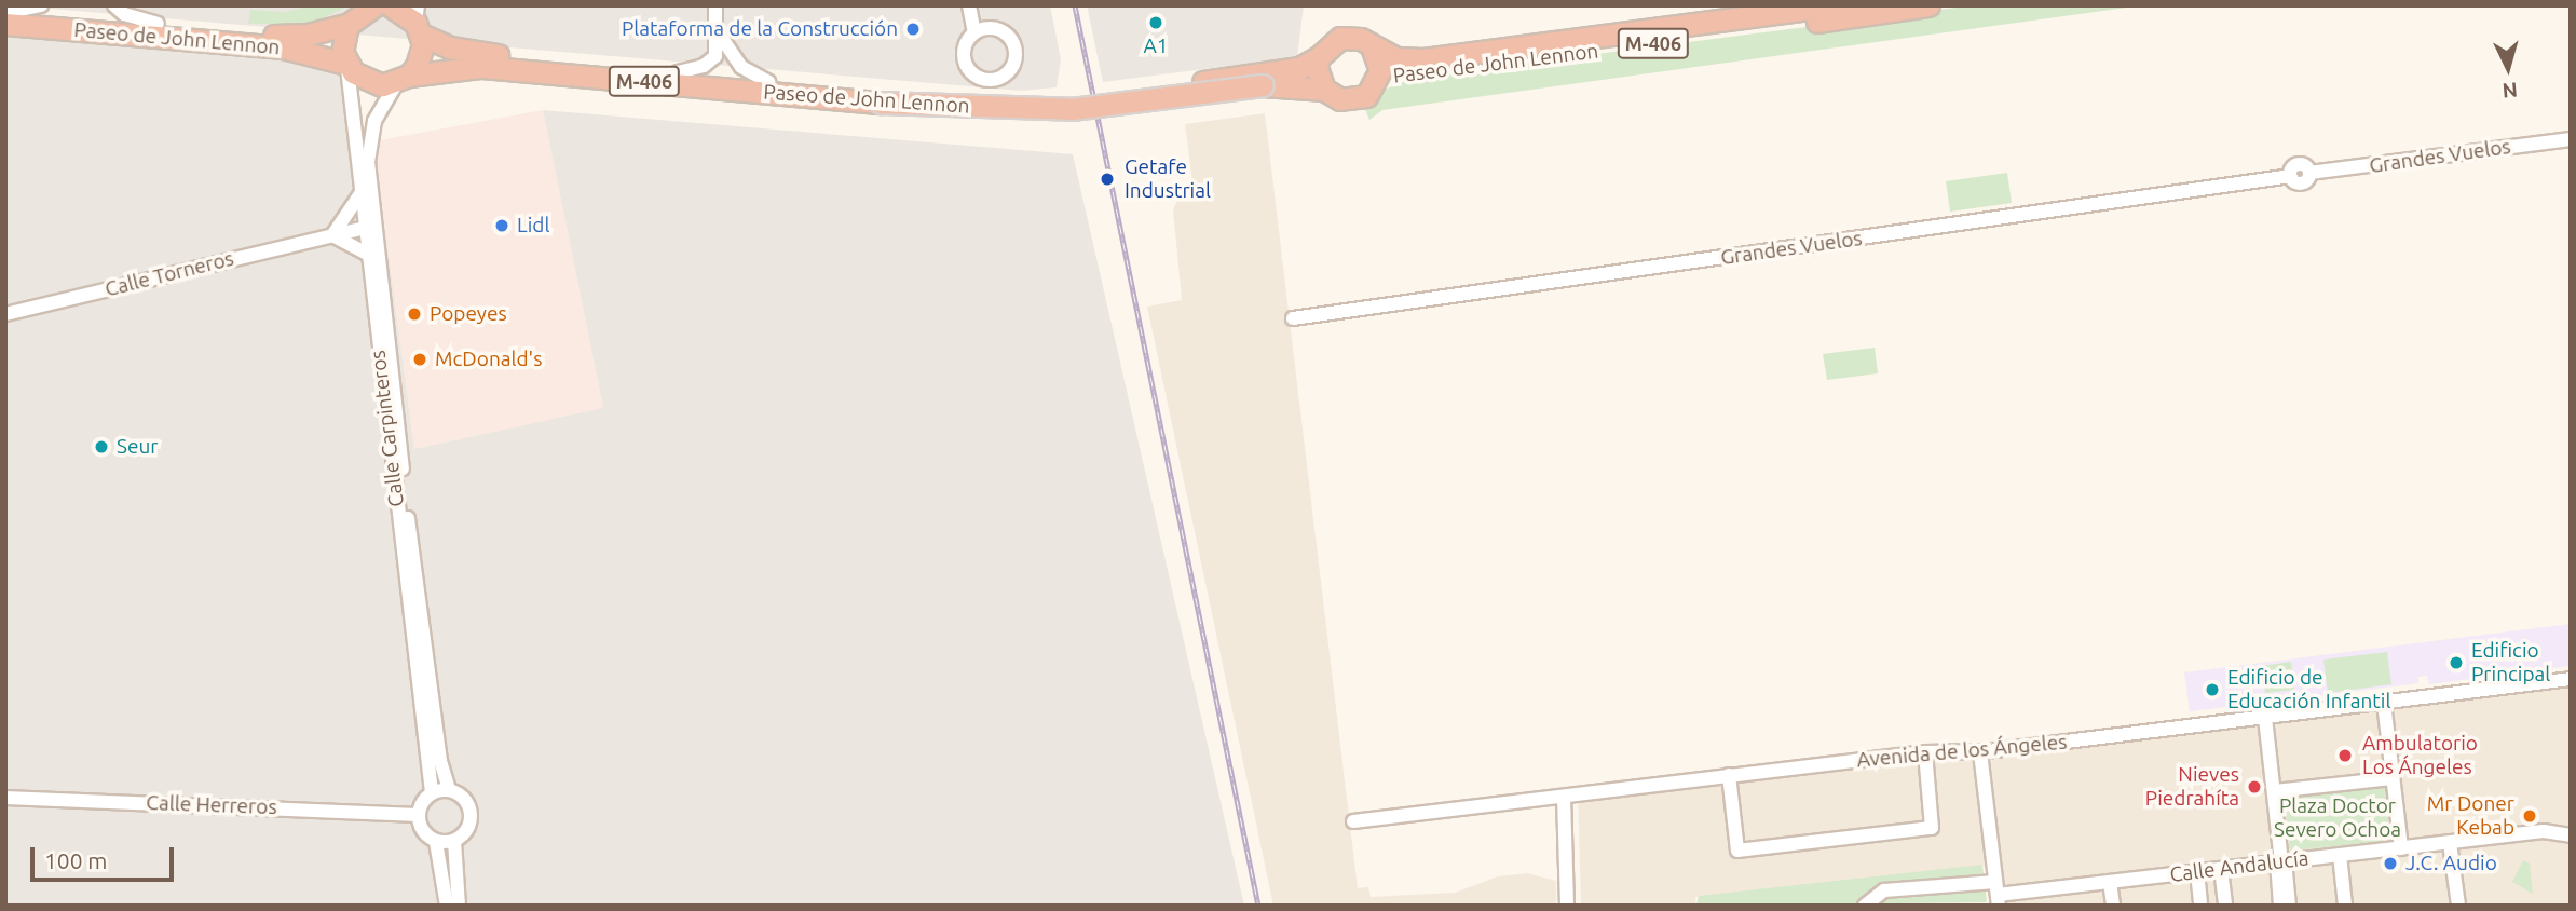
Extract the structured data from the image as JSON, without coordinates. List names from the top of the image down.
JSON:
{
  "streets": {
    "highway": ["Paseo de John Lennon", "M-406"],
    "street": [
      "Grandes Vuelos",
      "Calle Torneros",
      "Calle Carpinteros",
      "Avenida de los Ángeles",
      "Calle Herreros",
      "Calle Andalucía"
    ]
  },
  "crossings": [
    ["Paseo de John Lennon", "M-406"],
    ["Paseo de John Lennon", "Calle Carpinteros"],
    ["M-406", "Calle Carpinteros"],
    ["Calle Torneros", "Calle Carpinteros"],
    ["Calle Carpinteros", "Calle Herreros"]
  ],
  "parks": ["Plaza Doctor Severo Ochoa"],
  "places": [
    "A1",
    "Plataforma de la Construcción",
    "Getafe Industrial",
    "Lidl",
    "Popeyes",
    "McDonald's",
    "Seur",
    "Edificio Principal",
    "Edificio de Educación Infantil",
    "Ambulatorio Los Ángeles",
    "Nieves Piedrahíta",
    "Mr Doner Kebab",
    "J.C. Audio"
  ],
  "scale_bar": "100 m",
  "north": "bottom"
}
